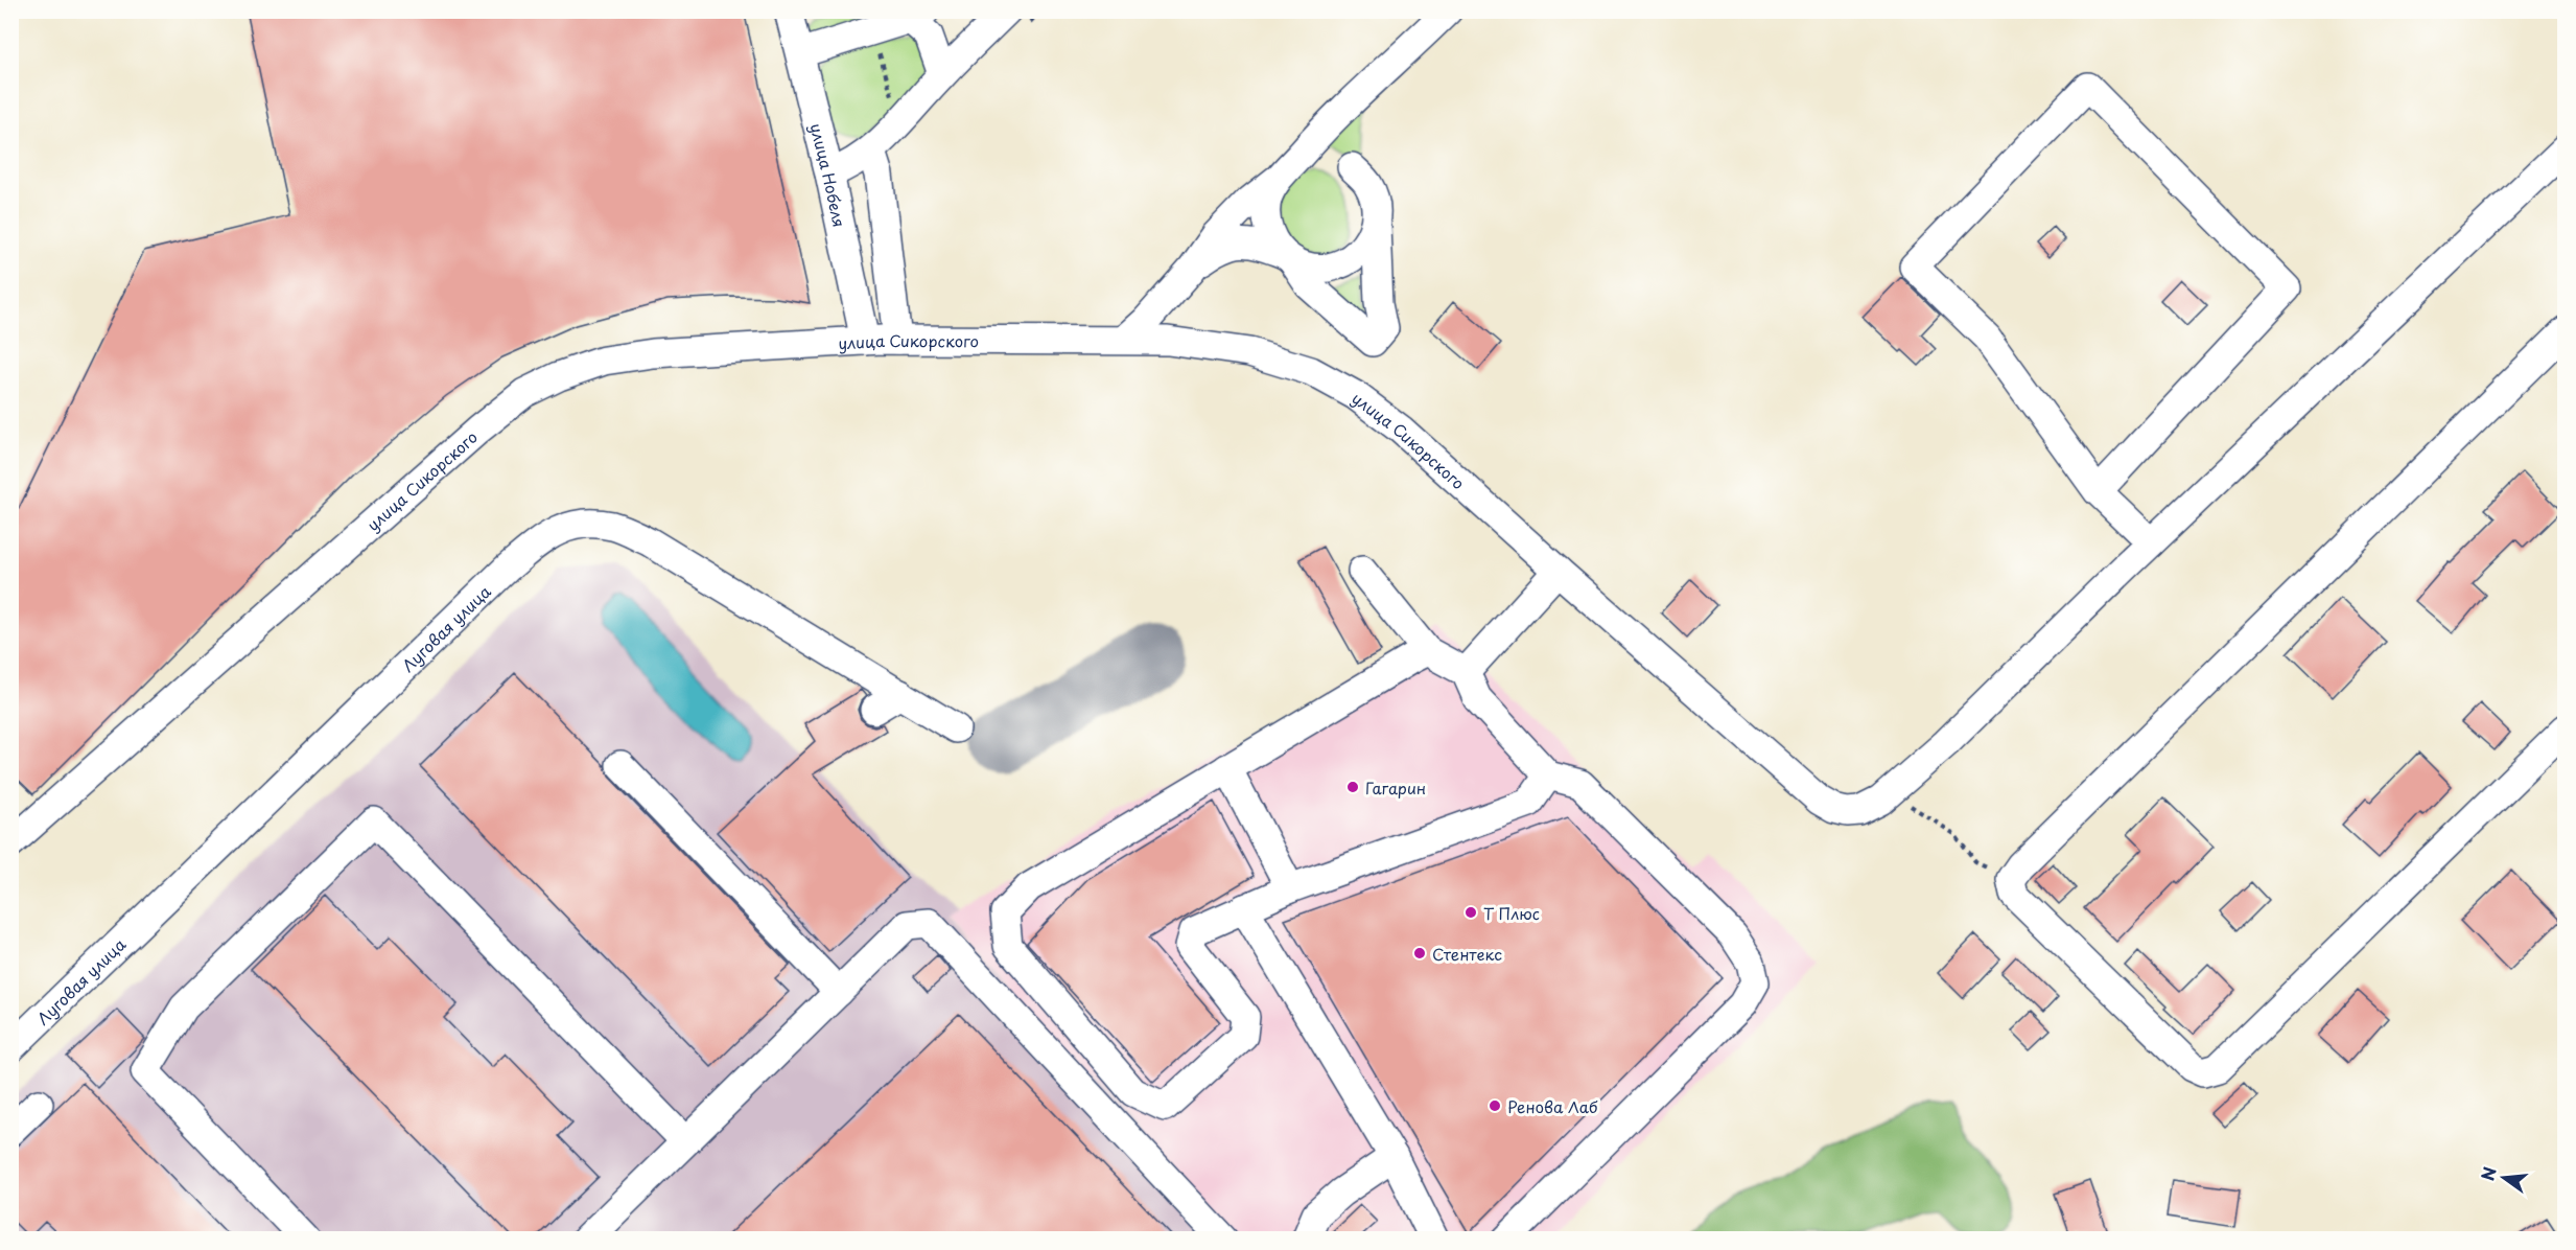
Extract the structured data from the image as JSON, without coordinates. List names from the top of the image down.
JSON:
{
  "streets": {
    "street": ["улица Нобеля", "улица Сикорского", "Луговая улица"]
  },
  "crossings": [
    ["улица Нобеля", "улица Сикорского"]
  ],
  "places": [
    "Гагарин",
    "Т Плюс",
    "Стентекс",
    "Ренова Лаб"
  ],
  "north": "left"
}
